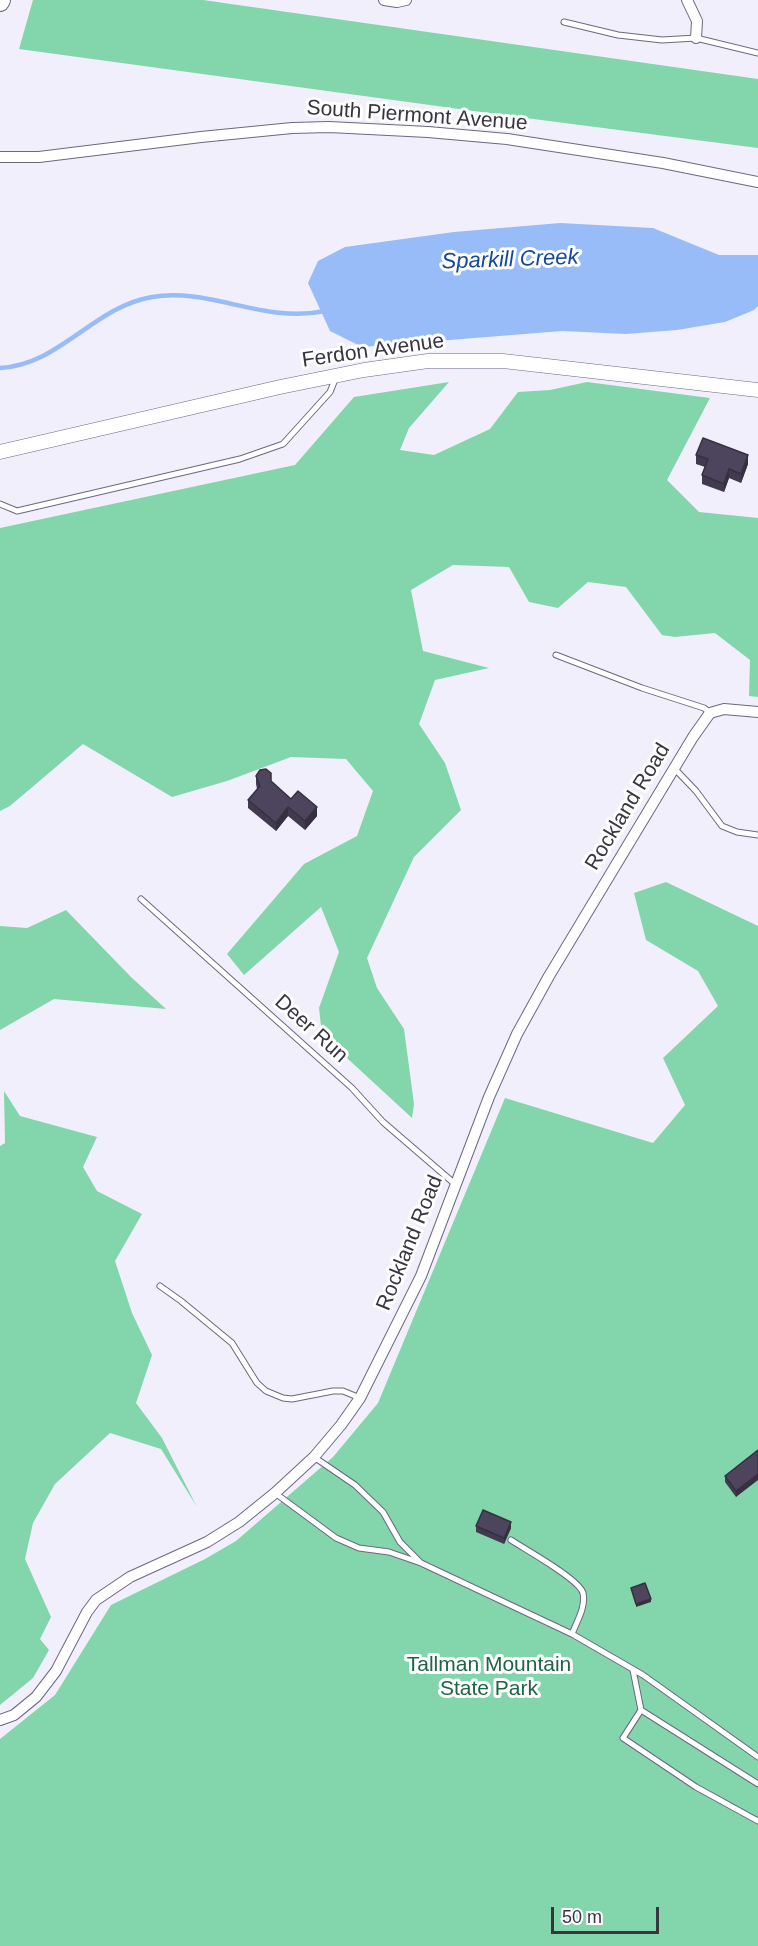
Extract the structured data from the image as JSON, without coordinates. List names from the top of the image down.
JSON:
{
  "streets": {
    "street": ["South Piermont Avenue", "Ferdon Avenue", "Rockland Road"],
    "lane": ["Deer Run"]
  },
  "crossings": [
    ["Rockland Road", "Deer Run"]
  ],
  "water": ["Sparkill Creek"],
  "parks": ["Tallman Mountain State Park"],
  "scale_bar": "50 m"
}
